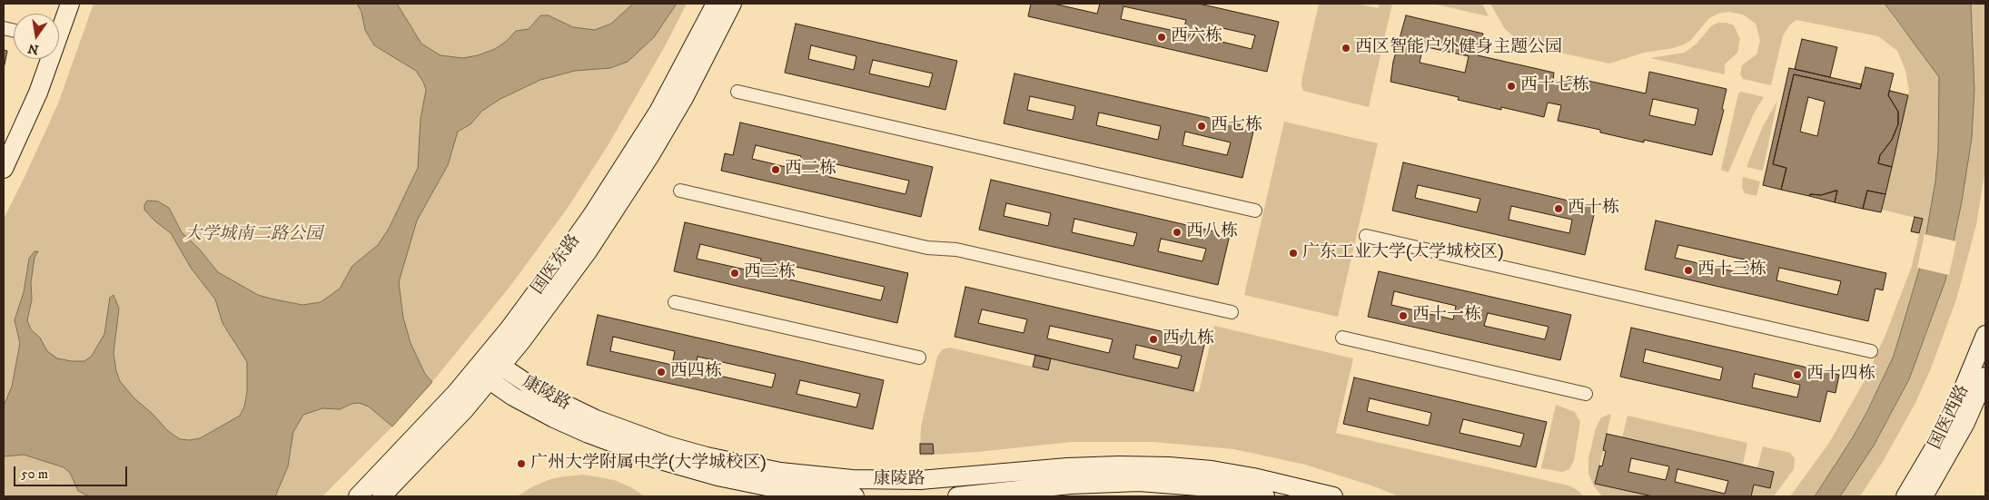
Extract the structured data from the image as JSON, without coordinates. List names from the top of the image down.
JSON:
{
  "streets": {
    "street": ["国医东路", "康陵路", "国医西路"]
  },
  "crossings": [
    ["国医东路", "康陵路"]
  ],
  "parks": ["大学城南二路公园"],
  "places": [
    "西六栋",
    "西区智能户外健身主题公园",
    "西十七栋",
    "西七栋",
    "西二栋",
    "西十栋",
    "西八栋",
    "广东工业大学(大学城校区)",
    "西十三栋",
    "西三栋",
    "西十一栋",
    "西九栋",
    "西四栋",
    "西十四栋",
    "广州大学附属中学(大学城校区)"
  ],
  "scale_bar": "50 m",
  "north": "bottom"
}
